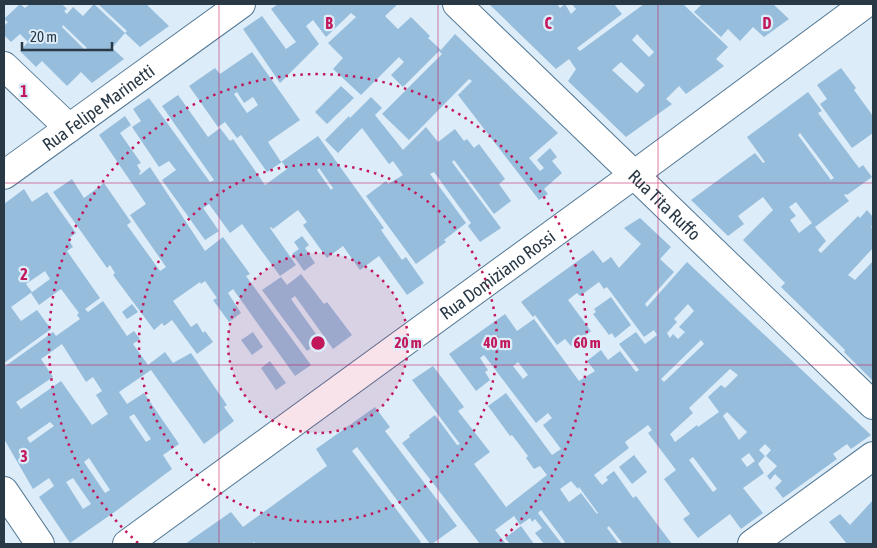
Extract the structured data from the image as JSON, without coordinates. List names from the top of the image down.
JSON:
{
  "streets": {
    "street": ["Rua Felipe Marinetti", "Rua Tita Ruffo", "Rua Domiziano Rossi"]
  },
  "crossings": [
    ["Rua Tita Ruffo", "Rua Domiziano Rossi"]
  ],
  "scale_bar": "20 m",
  "grid": {
    "columns": ["B", "C", "D"],
    "rows": ["1", "2", "3"]
  },
  "rings": ["20 m", "40 m", "60 m"]
}
